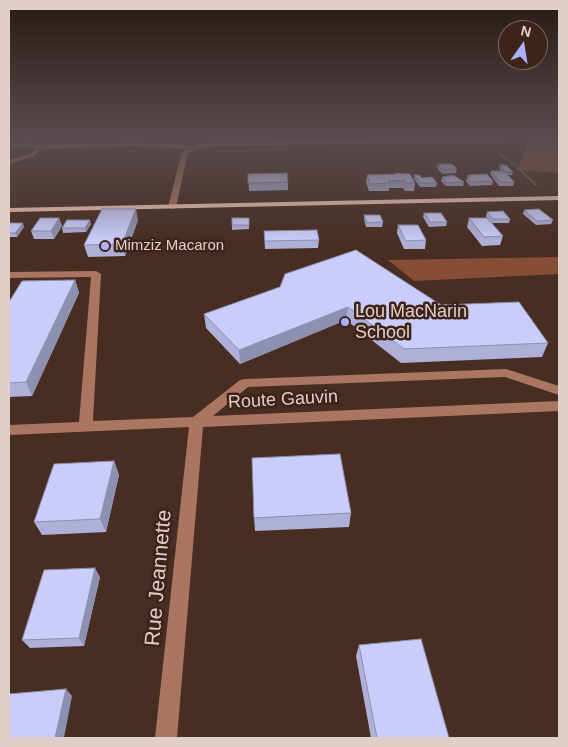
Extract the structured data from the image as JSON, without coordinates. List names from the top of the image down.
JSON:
{
  "streets": {
    "street": ["Route Gauvin", "Rue Jeannette"]
  },
  "crossings": [
    ["Route Gauvin", "Rue Jeannette"]
  ],
  "places": ["Mimziz Macaron", "Lou MacNarin School"],
  "north": "top"
}
